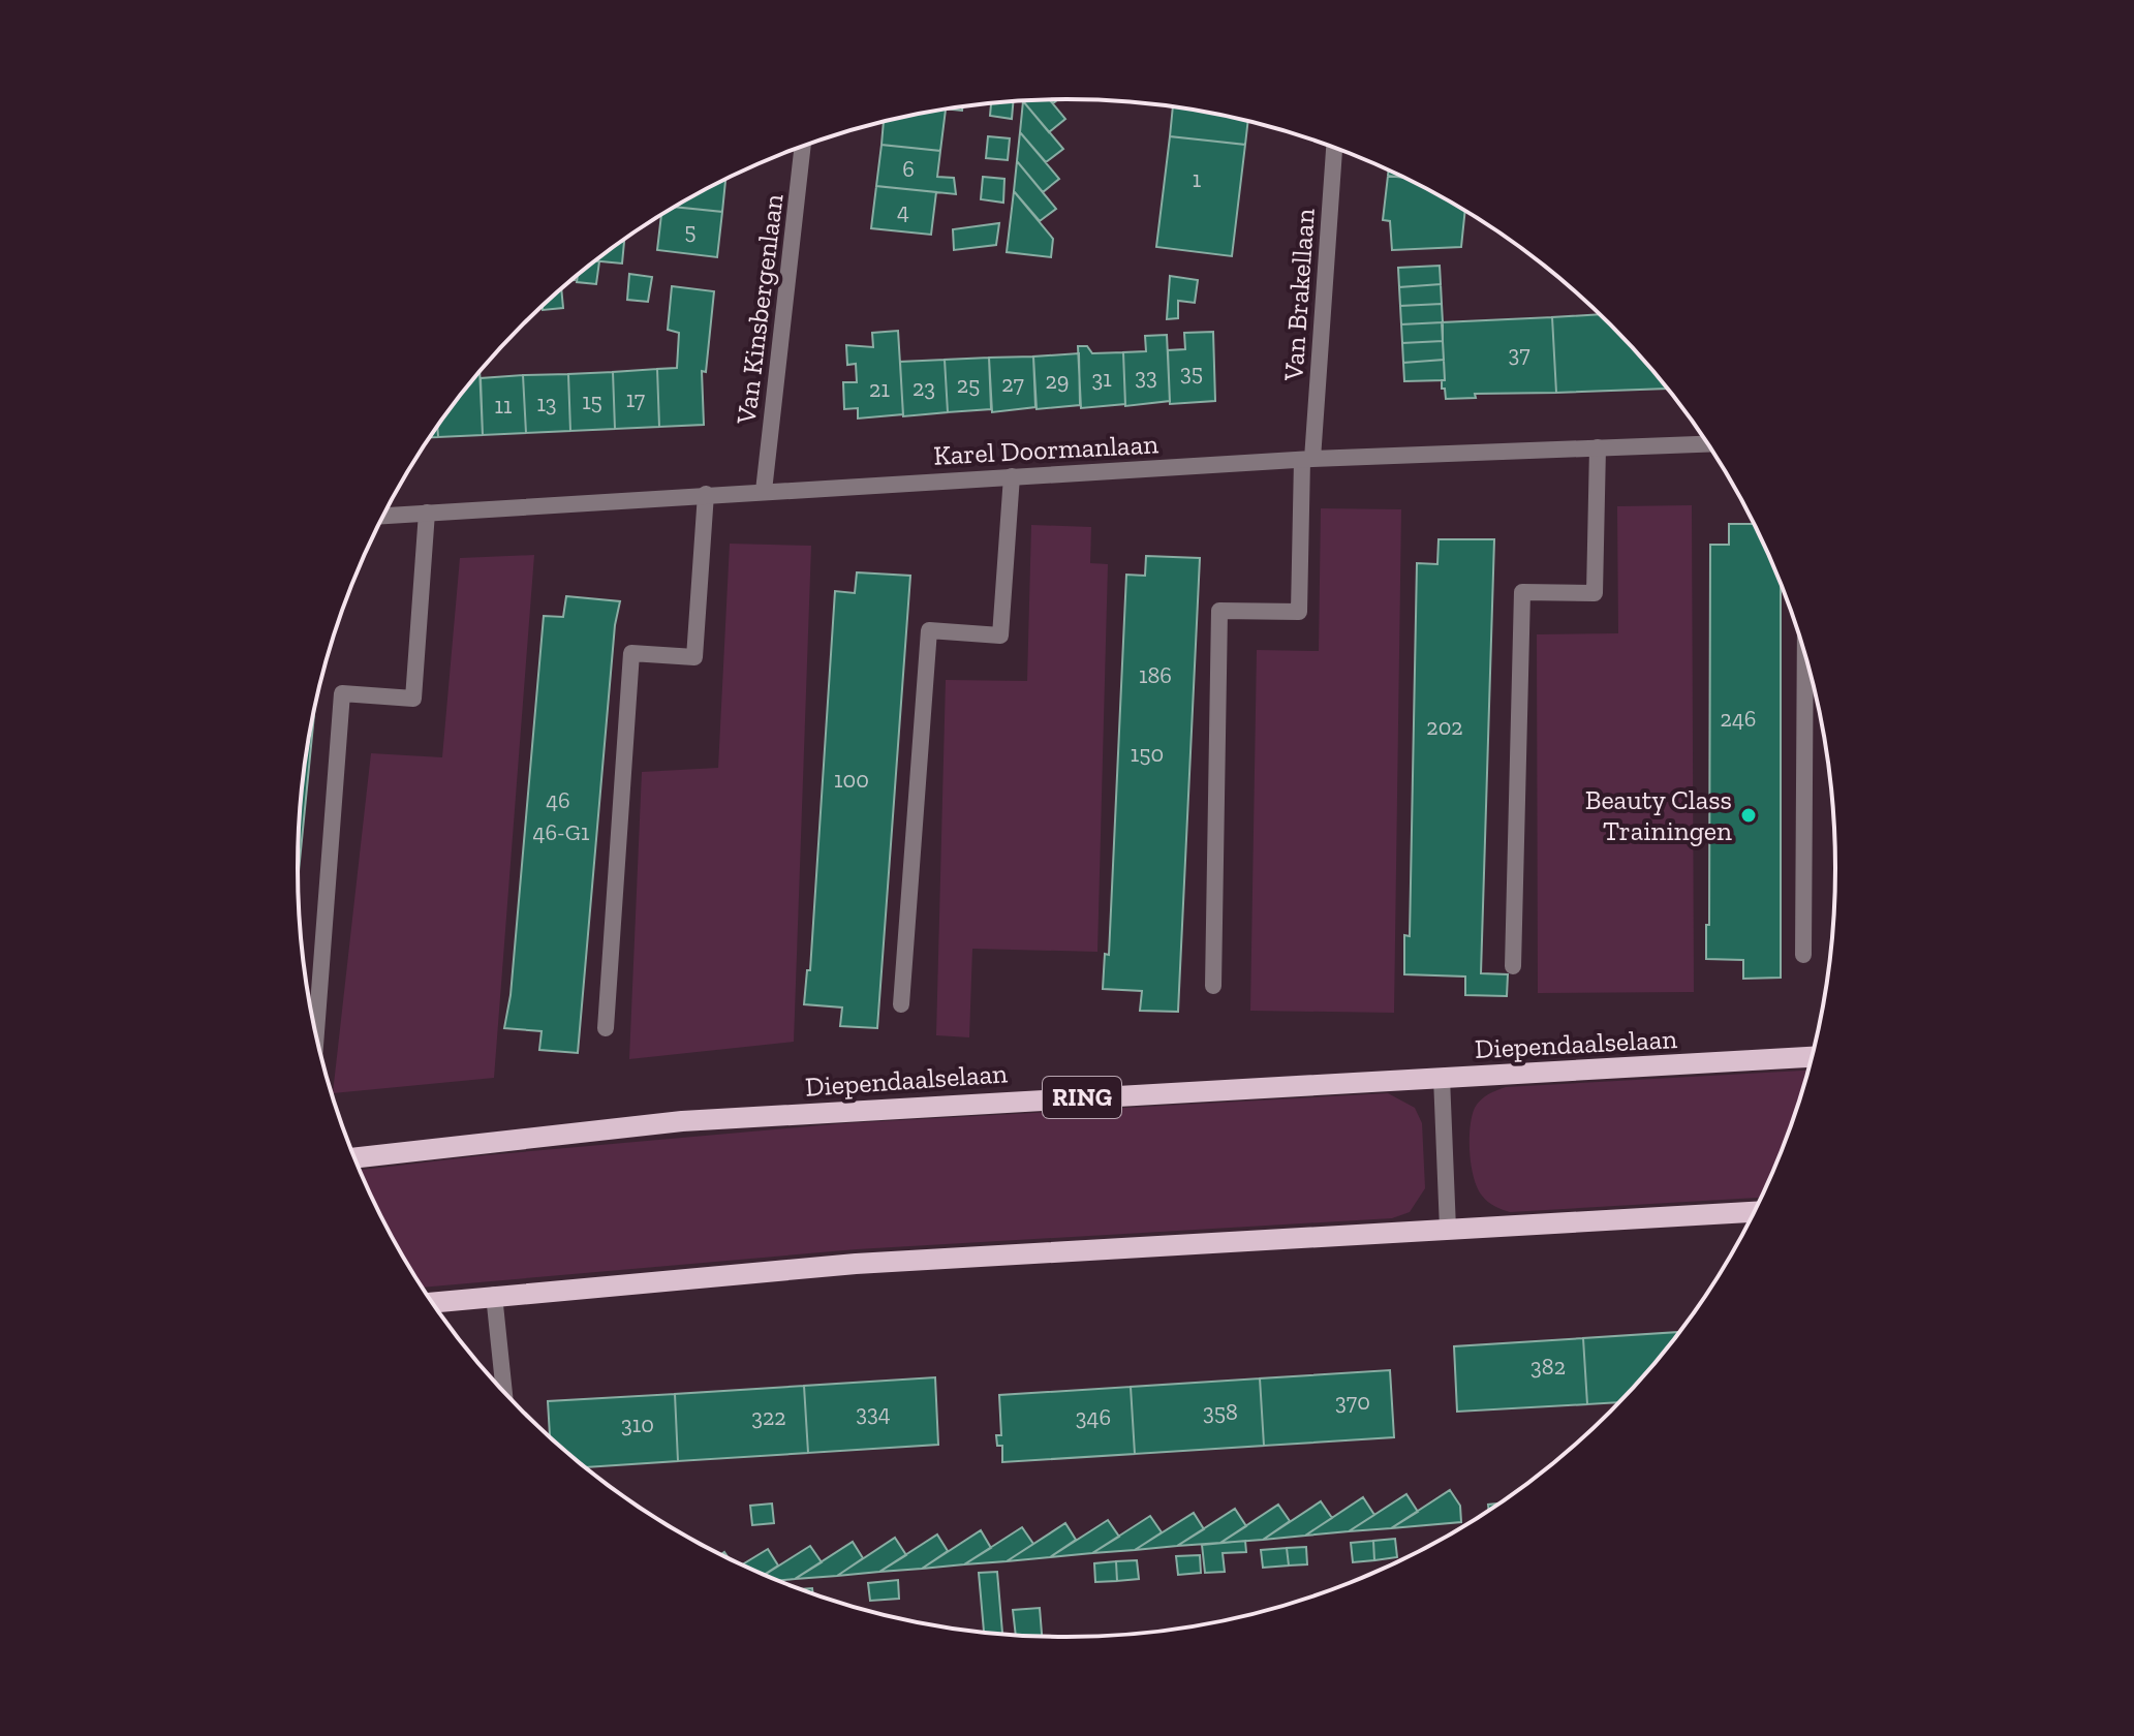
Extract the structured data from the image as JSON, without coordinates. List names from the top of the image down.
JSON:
{
  "streets": {
    "main road": ["Diependaalselaan", "RING"],
    "street": ["Van Brakellaan", "Van Kinsbergenlaan", "Karel Doormanlaan"]
  },
  "crossings": [
    ["Van Brakellaan", "Karel Doormanlaan"],
    ["Van Kinsbergenlaan", "Karel Doormanlaan"]
  ],
  "places": ["Beauty Class Trainingen"],
  "house_numbers": [
    "6",
    "1",
    "4",
    "5",
    "37",
    "35",
    "33",
    "31",
    "29",
    "27",
    "25",
    "23",
    "21",
    "17",
    "15",
    "13",
    "11",
    "186",
    "246",
    "202",
    "150",
    "100",
    "46",
    "46-G1",
    "382",
    "370",
    "358",
    "334",
    "322",
    "346",
    "310"
  ]
}
